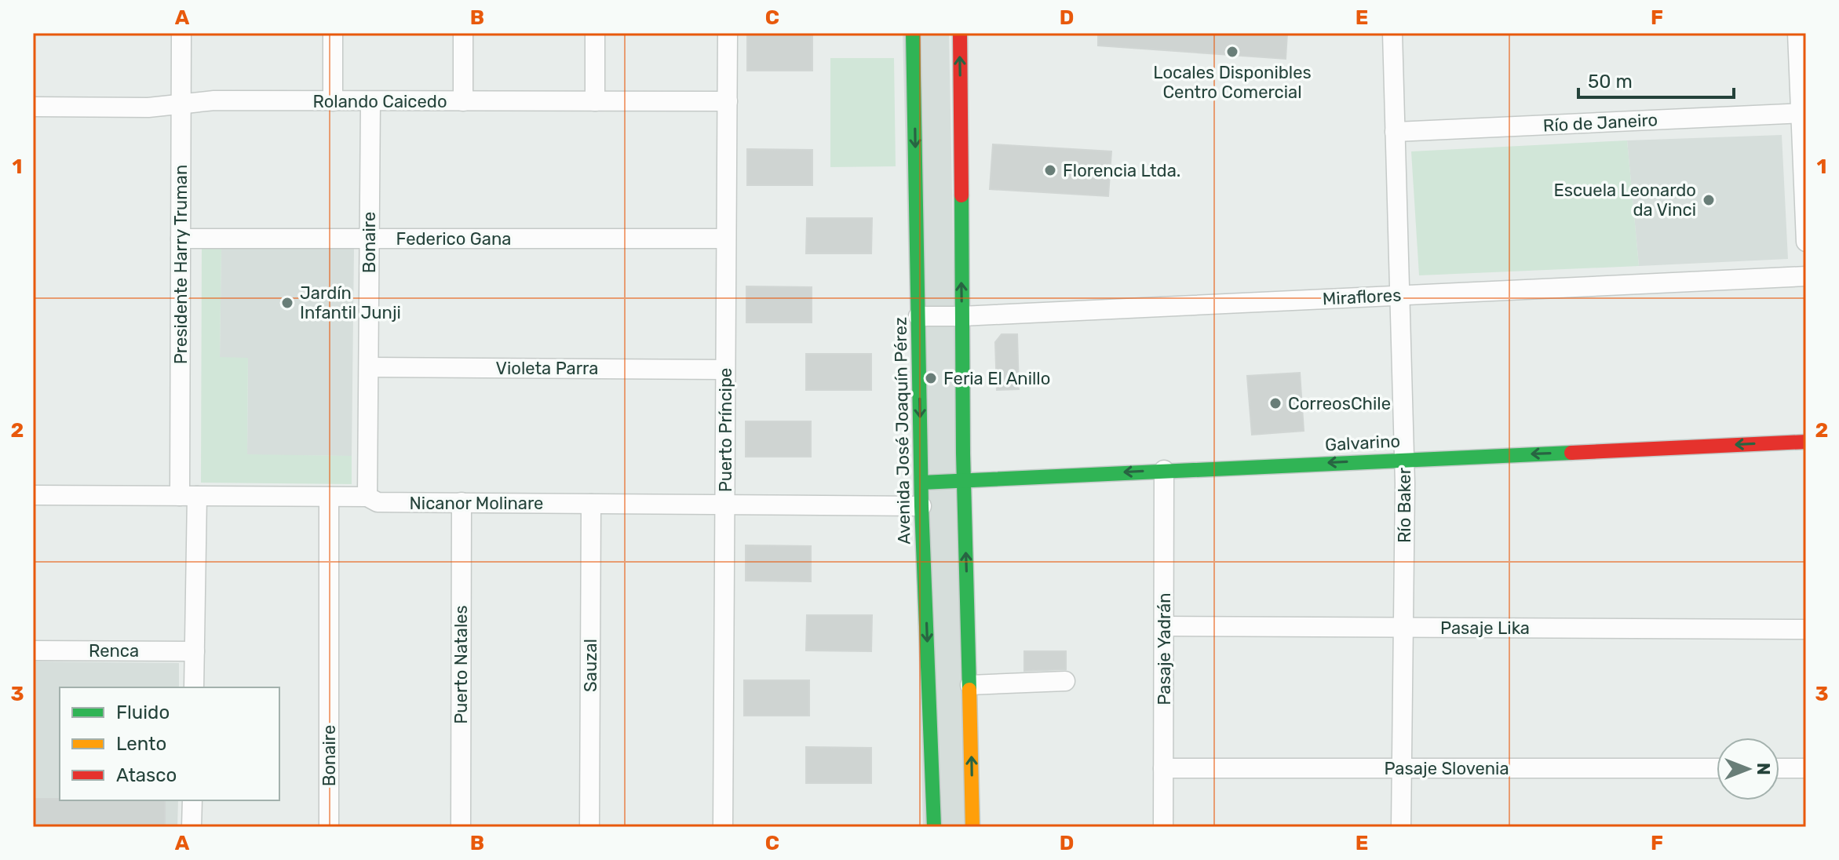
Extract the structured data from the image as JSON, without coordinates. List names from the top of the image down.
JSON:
{
  "streets": {
    "main road": ["Avenida José Joaquín Pérez", "Galvarino"],
    "street": [
      "Rolando Caicedo",
      "Río de Janeiro",
      "Federico Gana",
      "Bonaire",
      "Presidente Harry Truman",
      "Miraflores",
      "Violeta Parra",
      "Puerto Príncipe",
      "Nicanor Molinare",
      "Río Baker",
      "Pasaje Lika",
      "Pasaje Yadrán",
      "Renca",
      "Puerto Natales",
      "Sauzal",
      "Pasaje Slovenia"
    ]
  },
  "crossings": [
    ["Rolando Caicedo", "Bonaire"],
    ["Rolando Caicedo", "Presidente Harry Truman"],
    ["Rolando Caicedo", "Puerto Príncipe"],
    ["Río de Janeiro", "Río Baker"],
    ["Federico Gana", "Bonaire"],
    ["Federico Gana", "Presidente Harry Truman"],
    ["Federico Gana", "Puerto Príncipe"],
    ["Bonaire", "Violeta Parra"],
    ["Bonaire", "Nicanor Molinare"],
    ["Presidente Harry Truman", "Nicanor Molinare"],
    ["Presidente Harry Truman", "Renca"],
    ["Miraflores", "Avenida José Joaquín Pérez"],
    ["Miraflores", "Río Baker"],
    ["Violeta Parra", "Puerto Príncipe"],
    ["Puerto Príncipe", "Nicanor Molinare"],
    ["Avenida José Joaquín Pérez", "Galvarino"],
    ["Avenida José Joaquín Pérez", "Nicanor Molinare"],
    ["Galvarino", "Río Baker"],
    ["Galvarino", "Pasaje Yadrán"],
    ["Nicanor Molinare", "Puerto Natales"],
    ["Nicanor Molinare", "Sauzal"],
    ["Río Baker", "Pasaje Lika"],
    ["Río Baker", "Pasaje Slovenia"],
    ["Pasaje Lika", "Pasaje Yadrán"],
    ["Pasaje Yadrán", "Pasaje Slovenia"]
  ],
  "one_way": ["Galvarino"],
  "places": [
    "Locales Disponibles Centro Comercial",
    "Florencia Ltda.",
    "Escuela Leonardo da Vinci",
    "Jardín Infantil Junji",
    "Feria El Anillo",
    "CorreosChile"
  ],
  "legend": ["Fluido", "Lento", "Atasco"],
  "scale_bar": "50 m",
  "north": "right",
  "grid": {
    "columns": [
      "A",
      "B",
      "C",
      "D",
      "E",
      "F"
    ],
    "rows": ["1", "2", "3"]
  }
}
